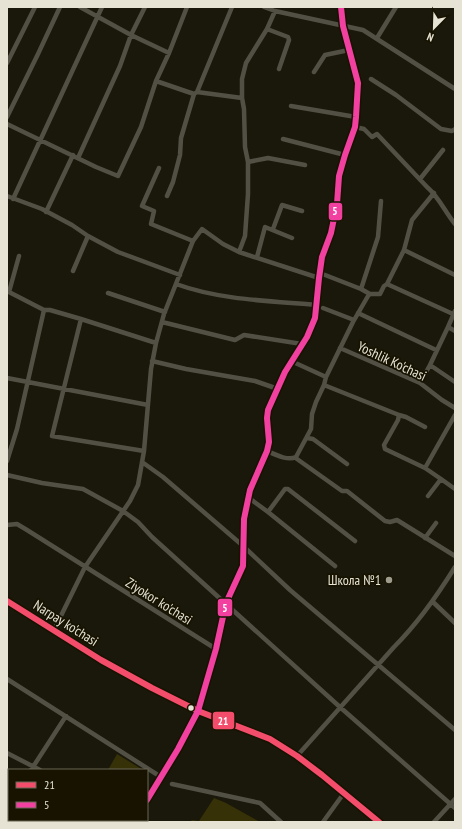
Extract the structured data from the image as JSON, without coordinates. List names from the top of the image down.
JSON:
{
  "streets": {
    "main road": ["Narpay ko'chasi"],
    "street": ["Yoshlik Ko'chasi", "Ziyokor ko'chasi"]
  },
  "places": ["Школа №1"],
  "lines": ["transit line 5", "transit line 21"],
  "legend": ["21", "5"],
  "north": "bottom left"
}
